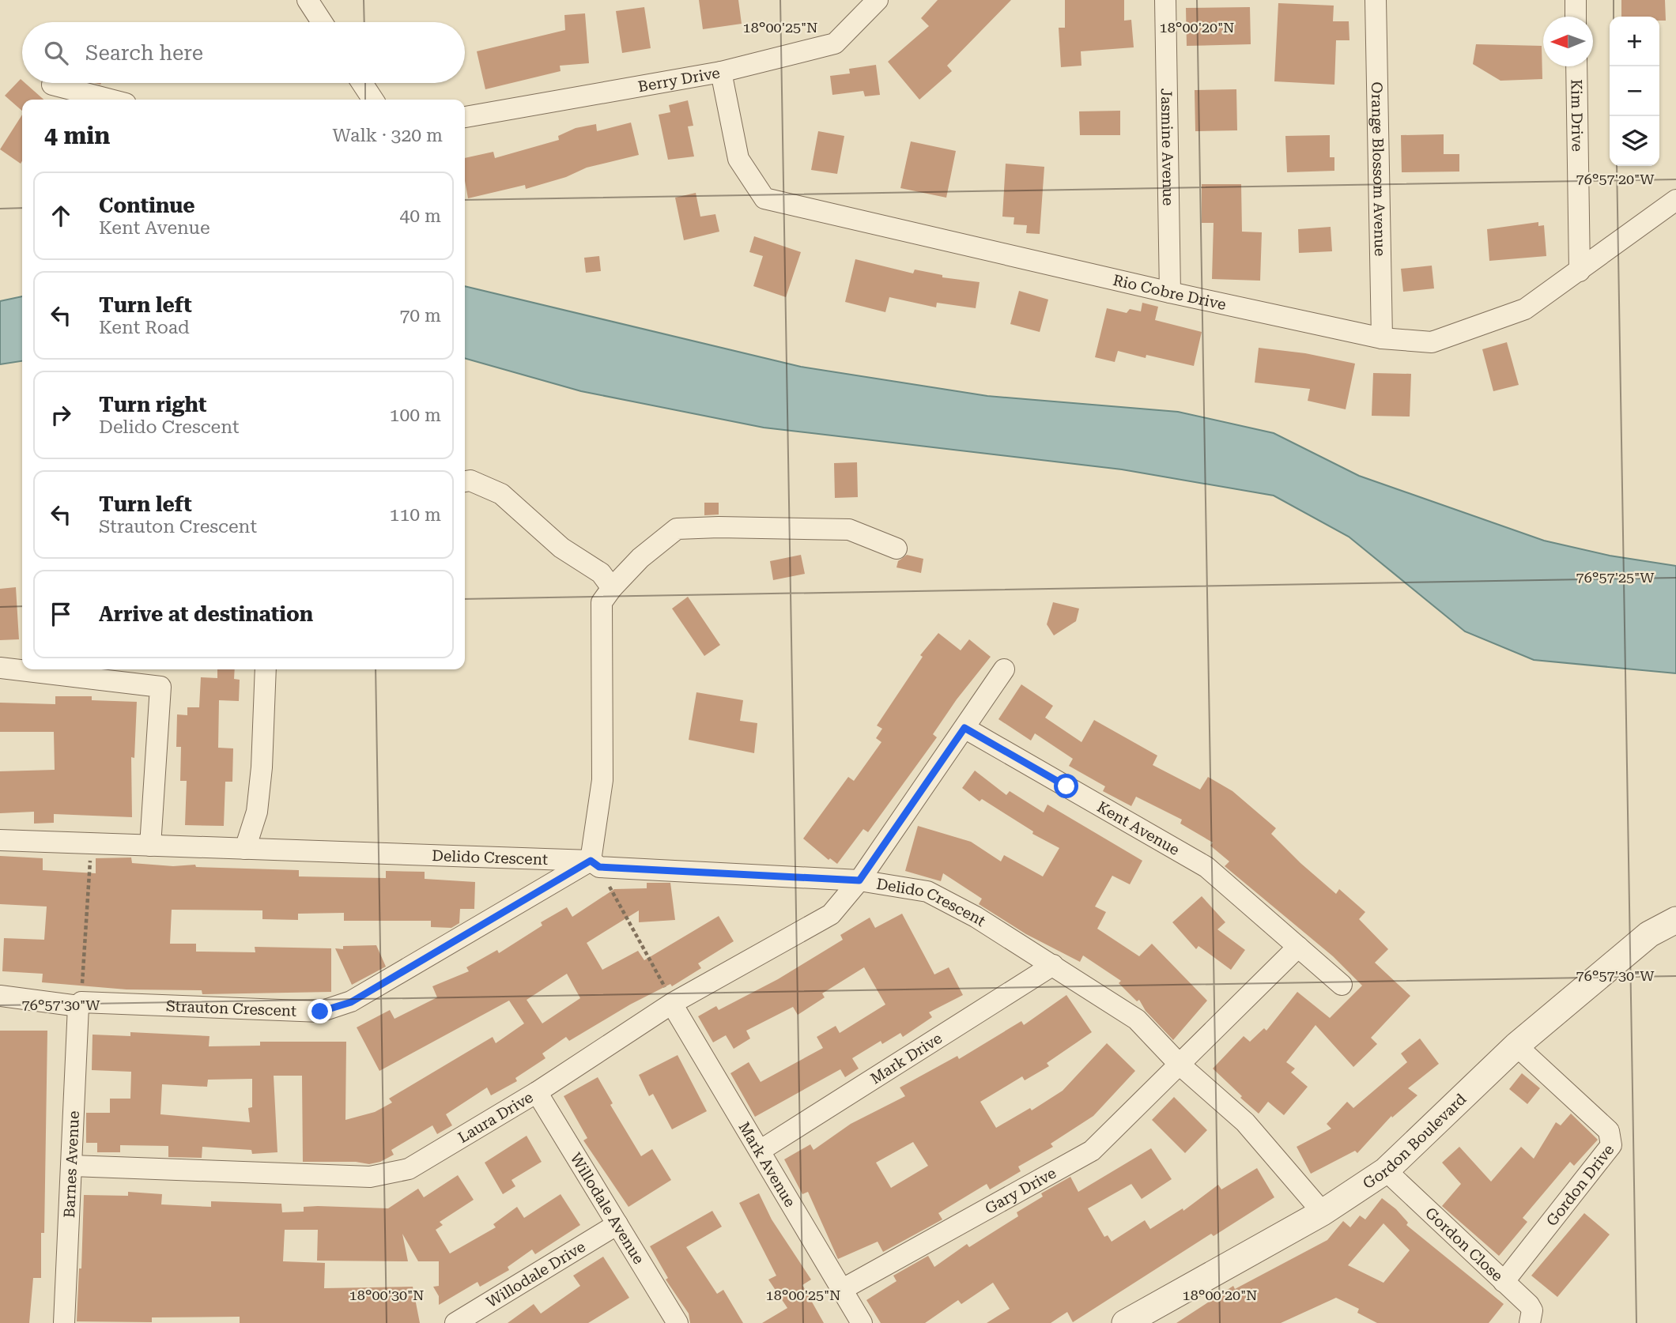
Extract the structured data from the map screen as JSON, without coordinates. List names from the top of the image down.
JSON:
{
  "streets": {
    "street": [
      "Berry Drive",
      "Kim Drive",
      "Jasmine Avenue",
      "Orange Blossom Avenue",
      "Rio Cobre Drive",
      "Kent Avenue",
      "Delido Crescent",
      "Strauton Crescent",
      "Mark Drive",
      "Laura Drive",
      "Gordon Boulevard",
      "Barnes Avenue",
      "Mark Avenue",
      "Gordon Drive",
      "Gary Drive",
      "Willodale Avenue",
      "Gordon Close",
      "Willodale Drive"
    ]
  },
  "crossings": [
    ["Berry Drive", "Rio Cobre Drive"],
    ["Kim Drive", "Rio Cobre Drive"],
    ["Jasmine Avenue", "Rio Cobre Drive"],
    ["Orange Blossom Avenue", "Rio Cobre Drive"],
    ["Kent Avenue", "Laura Drive"],
    ["Delido Crescent", "Strauton Crescent"],
    ["Delido Crescent", "Mark Drive"],
    ["Delido Crescent", "Laura Drive"],
    ["Delido Crescent", "Gordon Boulevard"],
    ["Delido Crescent", "Gary Drive"],
    ["Strauton Crescent", "Barnes Avenue"],
    ["Mark Drive", "Mark Avenue"],
    ["Laura Drive", "Barnes Avenue"],
    ["Laura Drive", "Mark Avenue"],
    ["Laura Drive", "Willodale Avenue"],
    ["Gordon Boulevard", "Gordon Drive"],
    ["Gordon Boulevard", "Gordon Close"],
    ["Mark Avenue", "Gary Drive"],
    ["Gordon Drive", "Gordon Close"],
    ["Willodale Avenue", "Willodale Drive"]
  ],
  "north": "left",
  "page": {
    "map_buttons": ["+", "−"],
    "search": "Search here",
    "heading": ["4 min", "Walk · 320 m"],
    "list": [
      ["Continue", "Kent Avenue", "40 m"],
      ["Turn left", "Kent Road", "70 m"],
      ["Turn right", "Delido Crescent", "100 m"],
      ["Turn left", "Strauton Crescent", "110 m"],
      "Arrive at destination"
    ]
  },
  "coordinates": [
    "18°00'25\"N",
    "18°00'20\"N",
    "76°57'20\"W",
    "76°57'25\"W",
    "76°57'30\"W",
    "18°00'30\"N"
  ]
}
